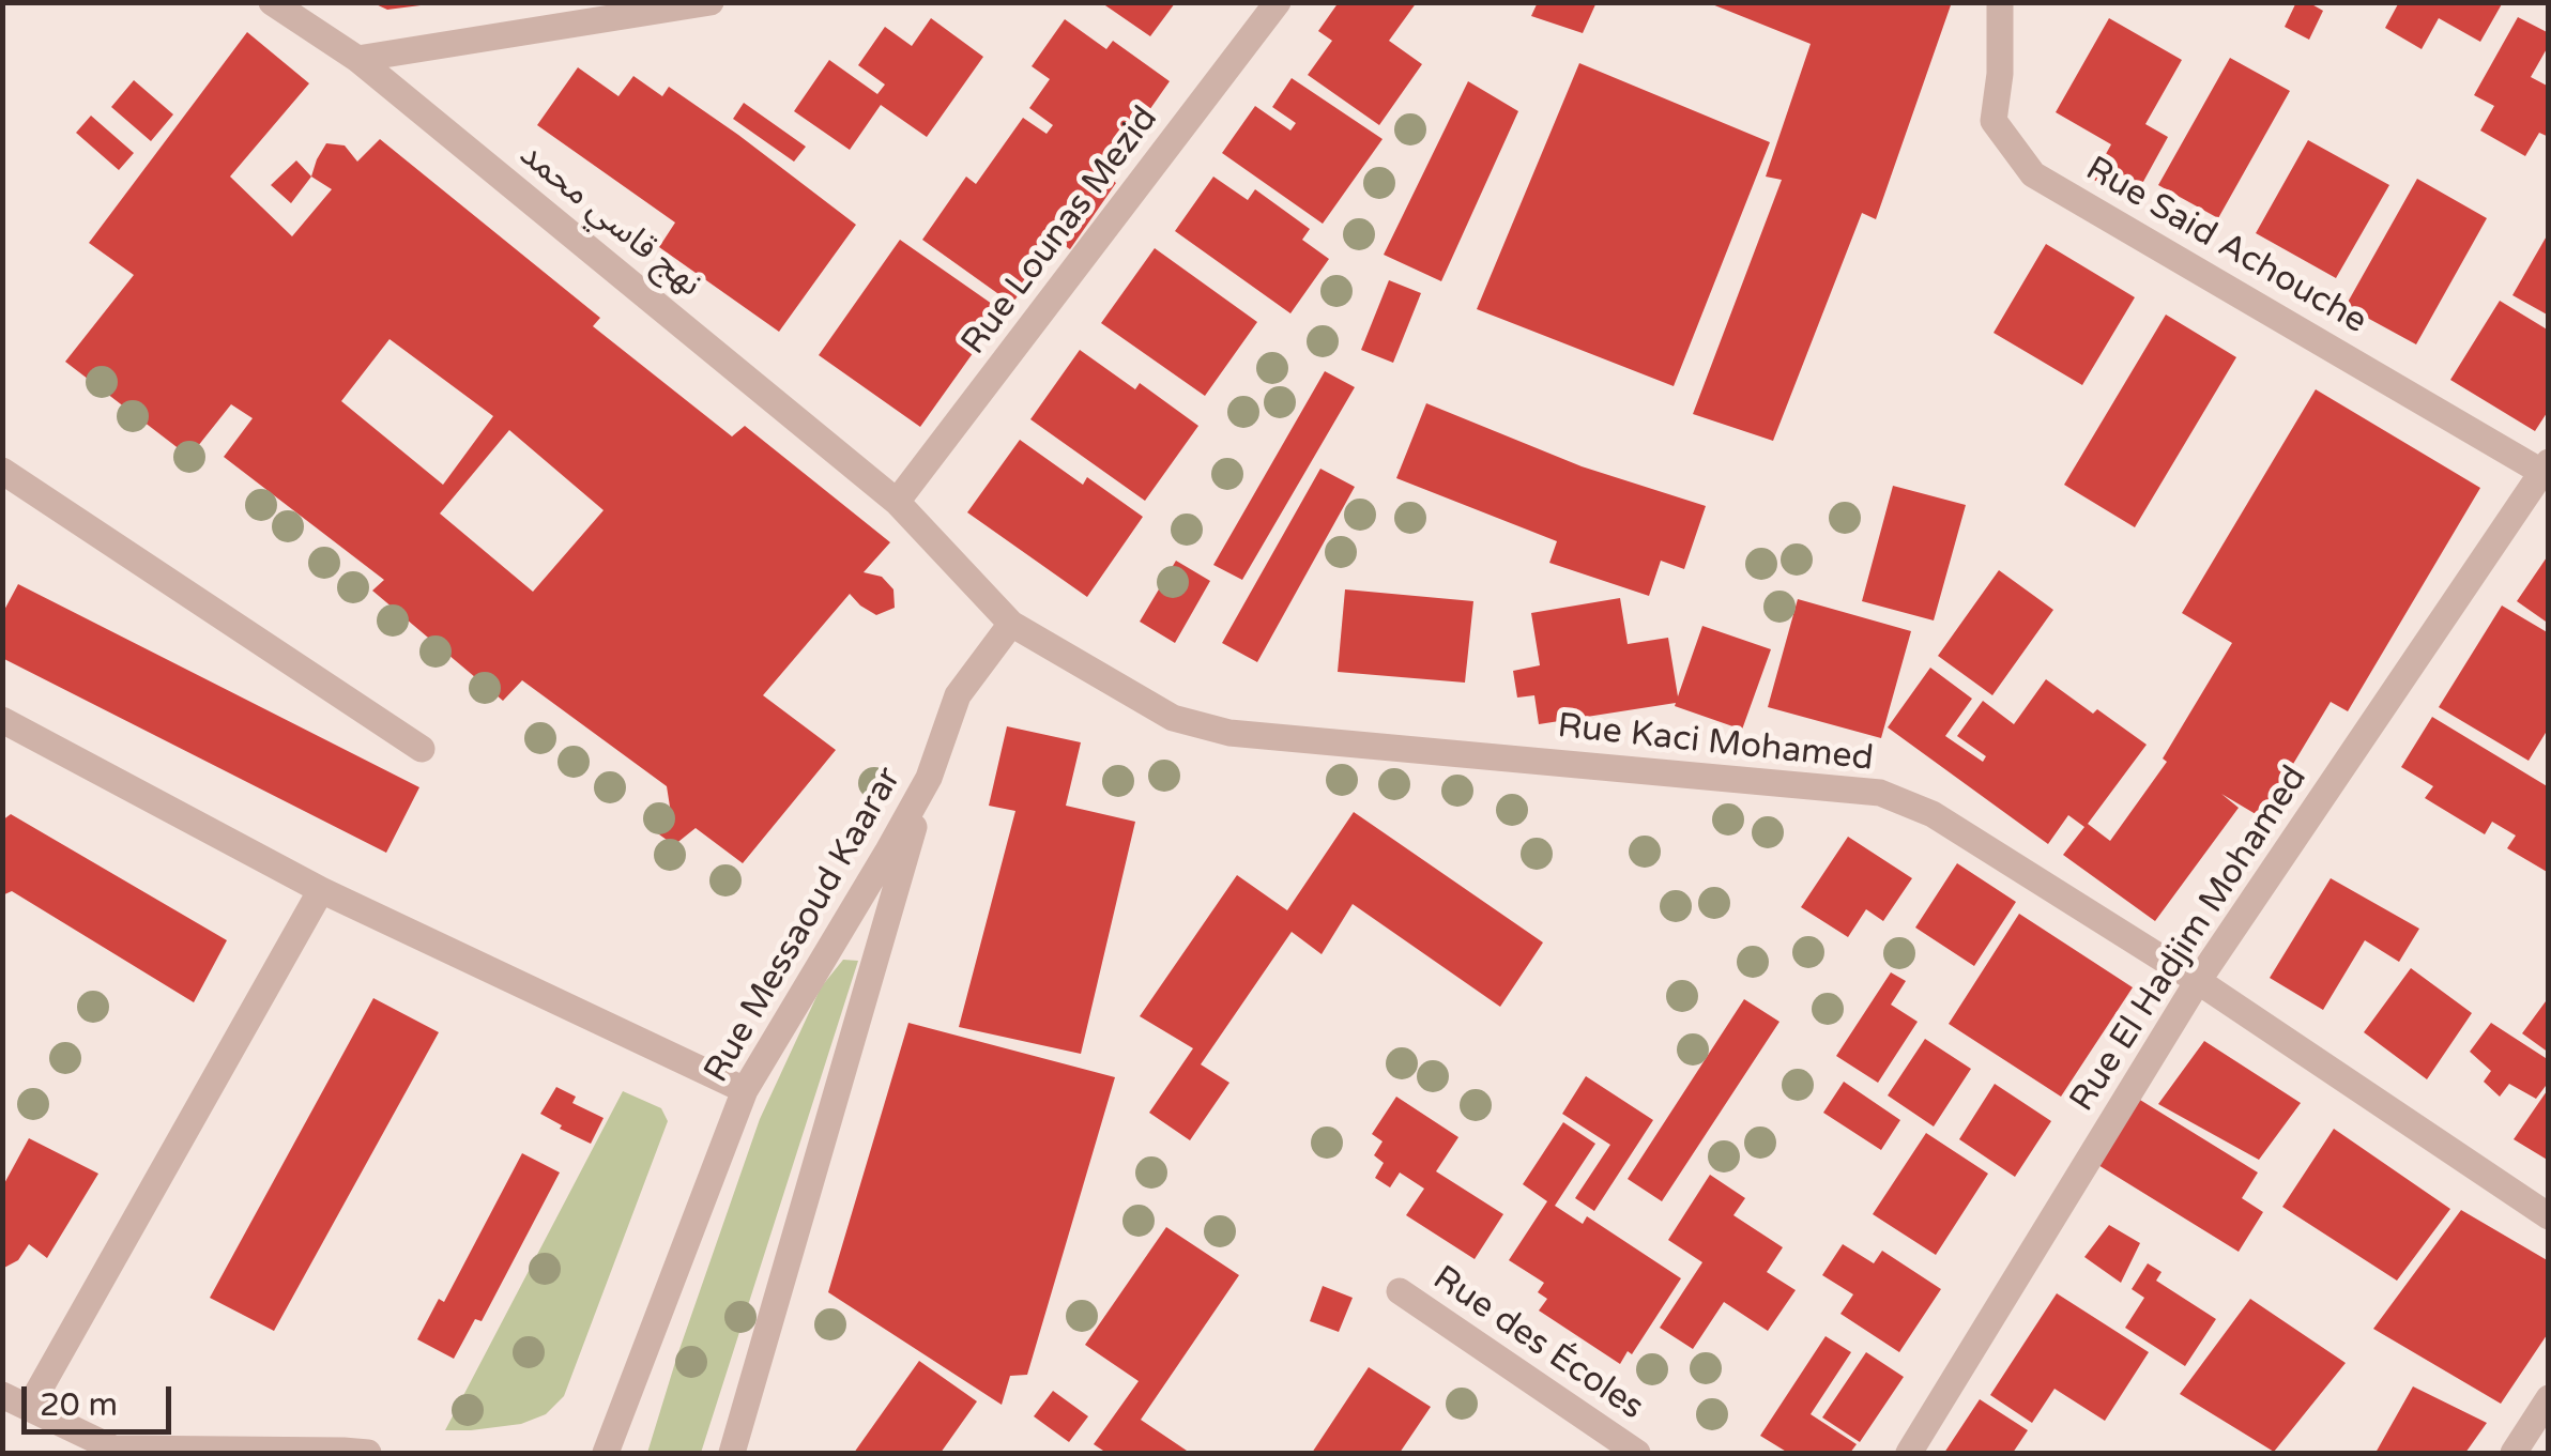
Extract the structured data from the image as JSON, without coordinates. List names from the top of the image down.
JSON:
{
  "streets": {
    "street": [
      "نهج قاسي محمد",
      "Rue Lounas Mezid",
      "Rue Said Achouche",
      "Rue Kaci Mohamed",
      "Rue Messaoud Kaarar",
      "Rue El Hadjim Mohamed",
      "Rue des Écoles"
    ]
  },
  "crossings": [
    ["نهج قاسي محمد", "Rue Lounas Mezid"],
    ["نهج قاسي محمد", "Rue Kaci Mohamed"],
    ["Rue Lounas Mezid", "Rue Kaci Mohamed"],
    ["Rue Said Achouche", "Rue El Hadjim Mohamed"],
    ["Rue Kaci Mohamed", "Rue Messaoud Kaarar"],
    ["Rue Kaci Mohamed", "Rue El Hadjim Mohamed"]
  ],
  "scale_bar": "20 m"
}
